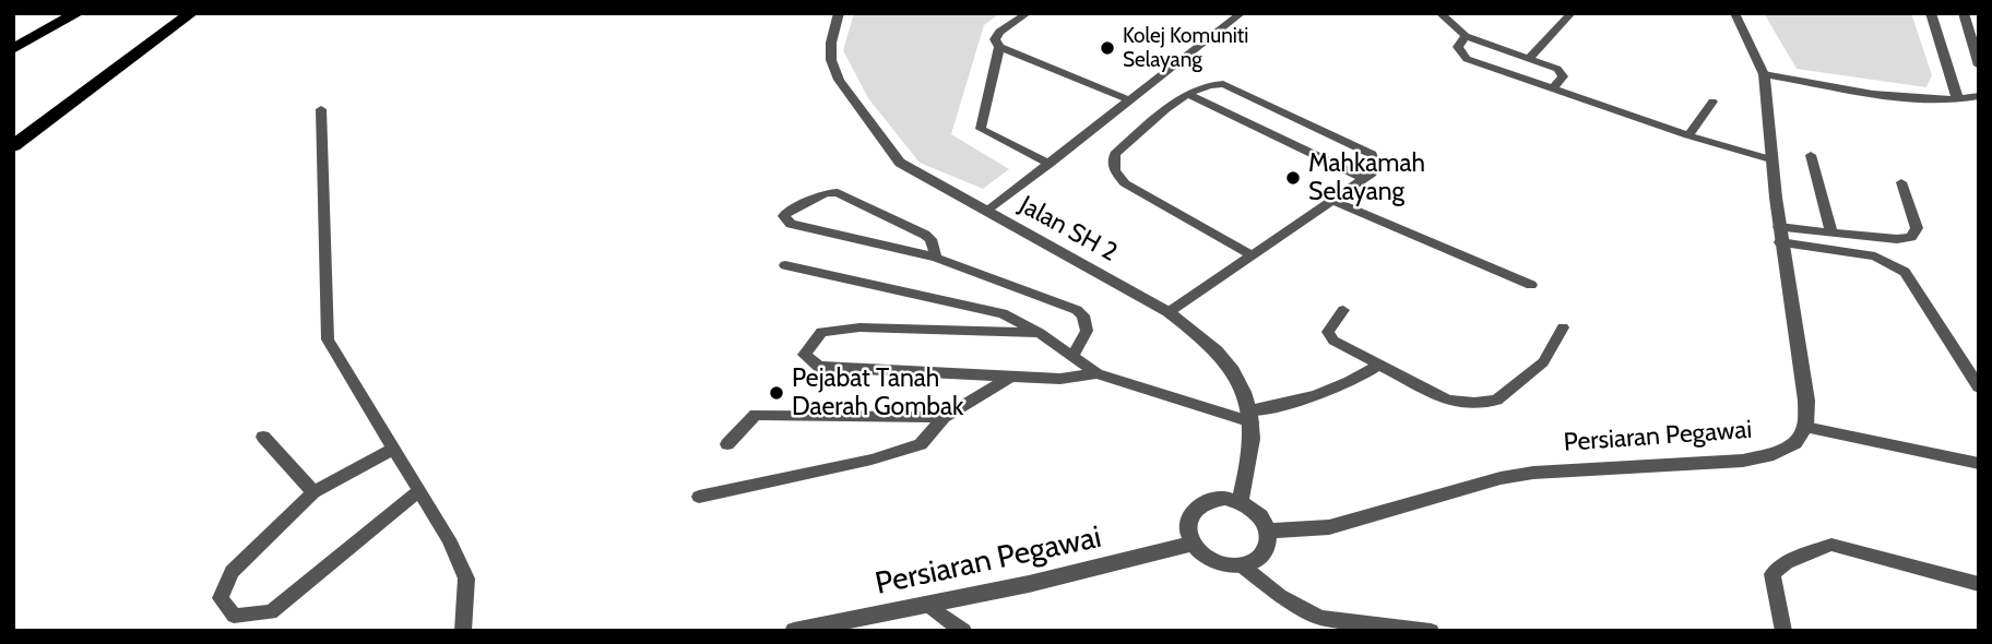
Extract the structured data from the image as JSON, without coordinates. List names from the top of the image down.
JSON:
{
  "streets": {
    "street": ["Jalan SH 2", "Persiaran Pegawai"]
  },
  "crossings": [
    ["Jalan SH 2", "Persiaran Pegawai"]
  ],
  "places": ["Kolej Komuniti Selayang", "Mahkamah Selayang", "Pejabat Tanah Daerah Gombak"]
}
